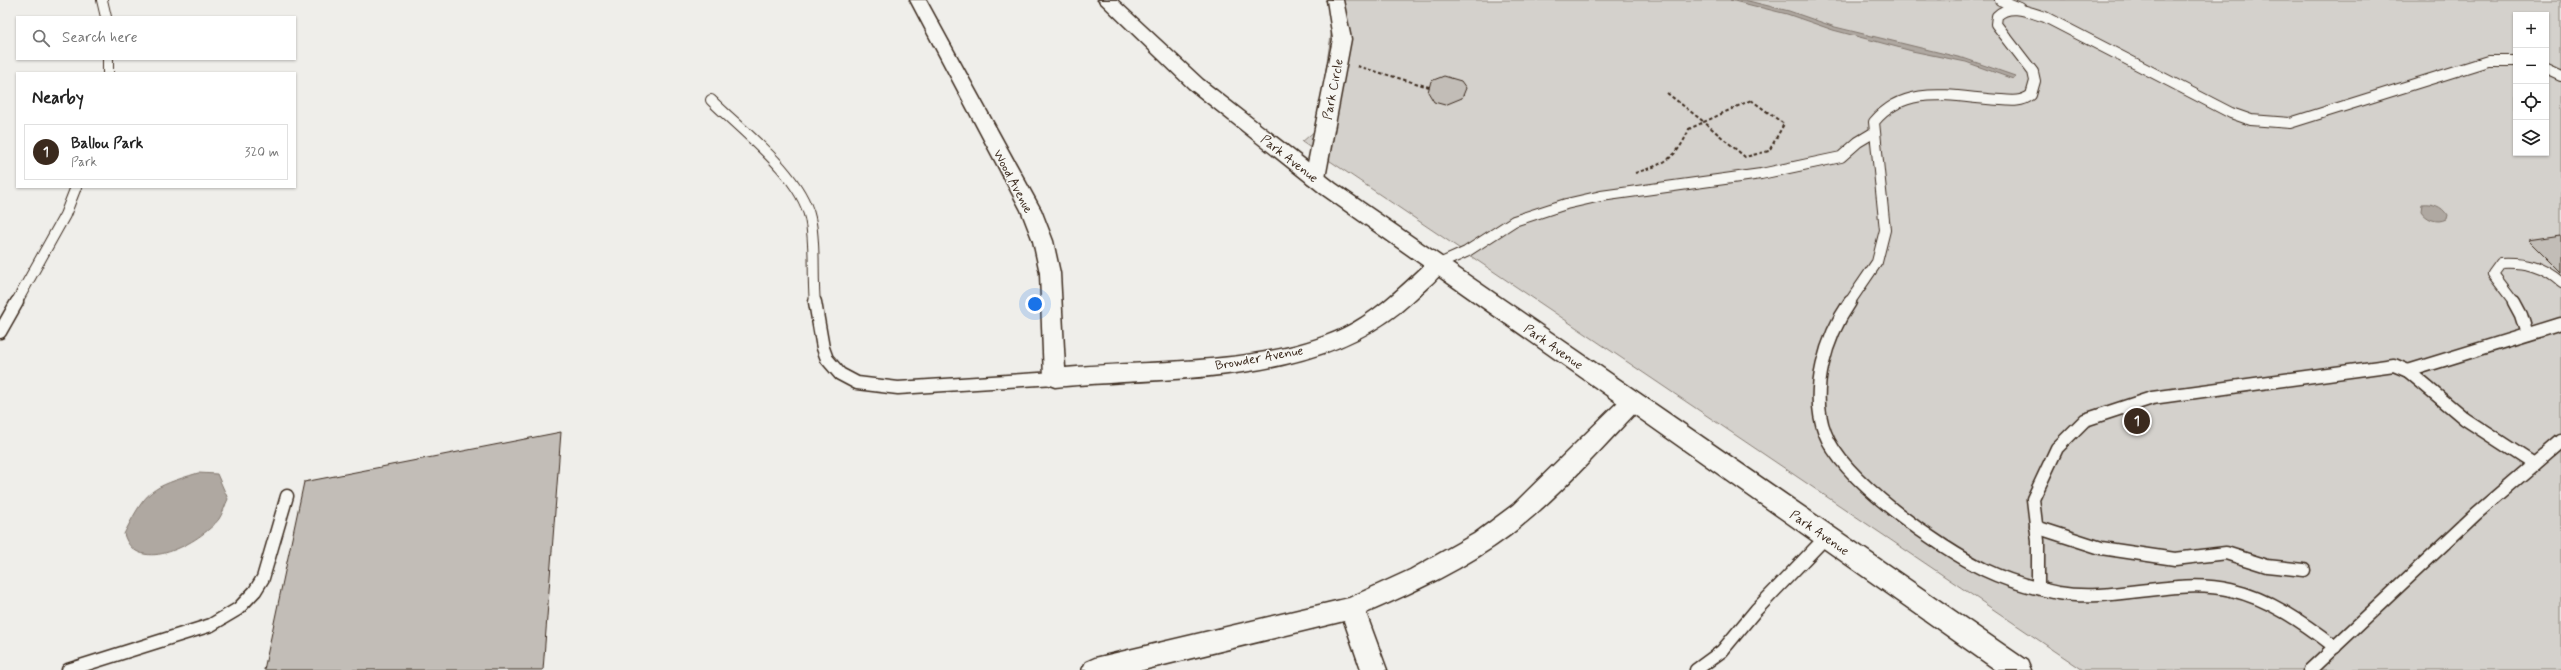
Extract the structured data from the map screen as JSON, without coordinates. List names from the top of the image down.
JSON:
{
  "streets": {
    "main road": ["Park Avenue"],
    "street": ["Park Circle", "Wood Avenue", "Browder Avenue"]
  },
  "crossings": [
    ["Park Circle", "Park Avenue"],
    ["Park Avenue", "Browder Avenue"],
    ["Wood Avenue", "Browder Avenue"]
  ],
  "page": {
    "map_buttons": ["+", "−"],
    "search": "Search here",
    "heading": "Nearby",
    "list": [
      {
        "mark": "1",
        "name": "Ballou Park",
        "note": "Park",
        "value": "320 m"
      }
    ],
    "pins": "1"
  }
}
